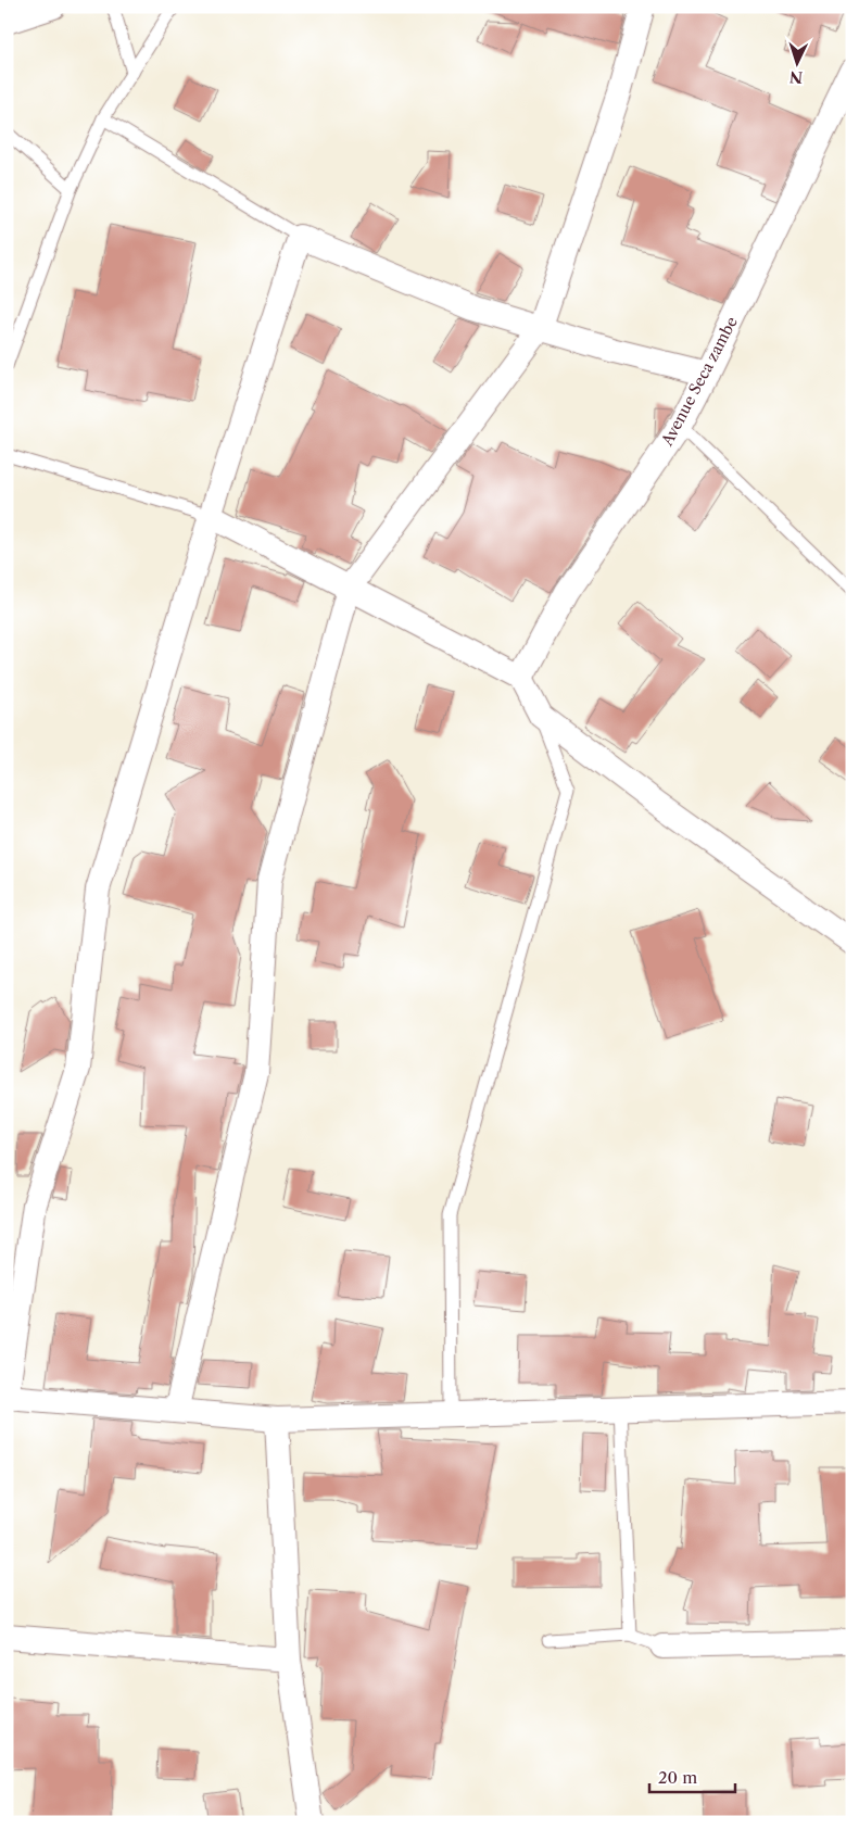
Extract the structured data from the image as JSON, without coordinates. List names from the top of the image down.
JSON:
{
  "streets": {
    "street": ["Avenue Seca zambe"]
  },
  "scale_bar": "20 m",
  "north": "bottom"
}
